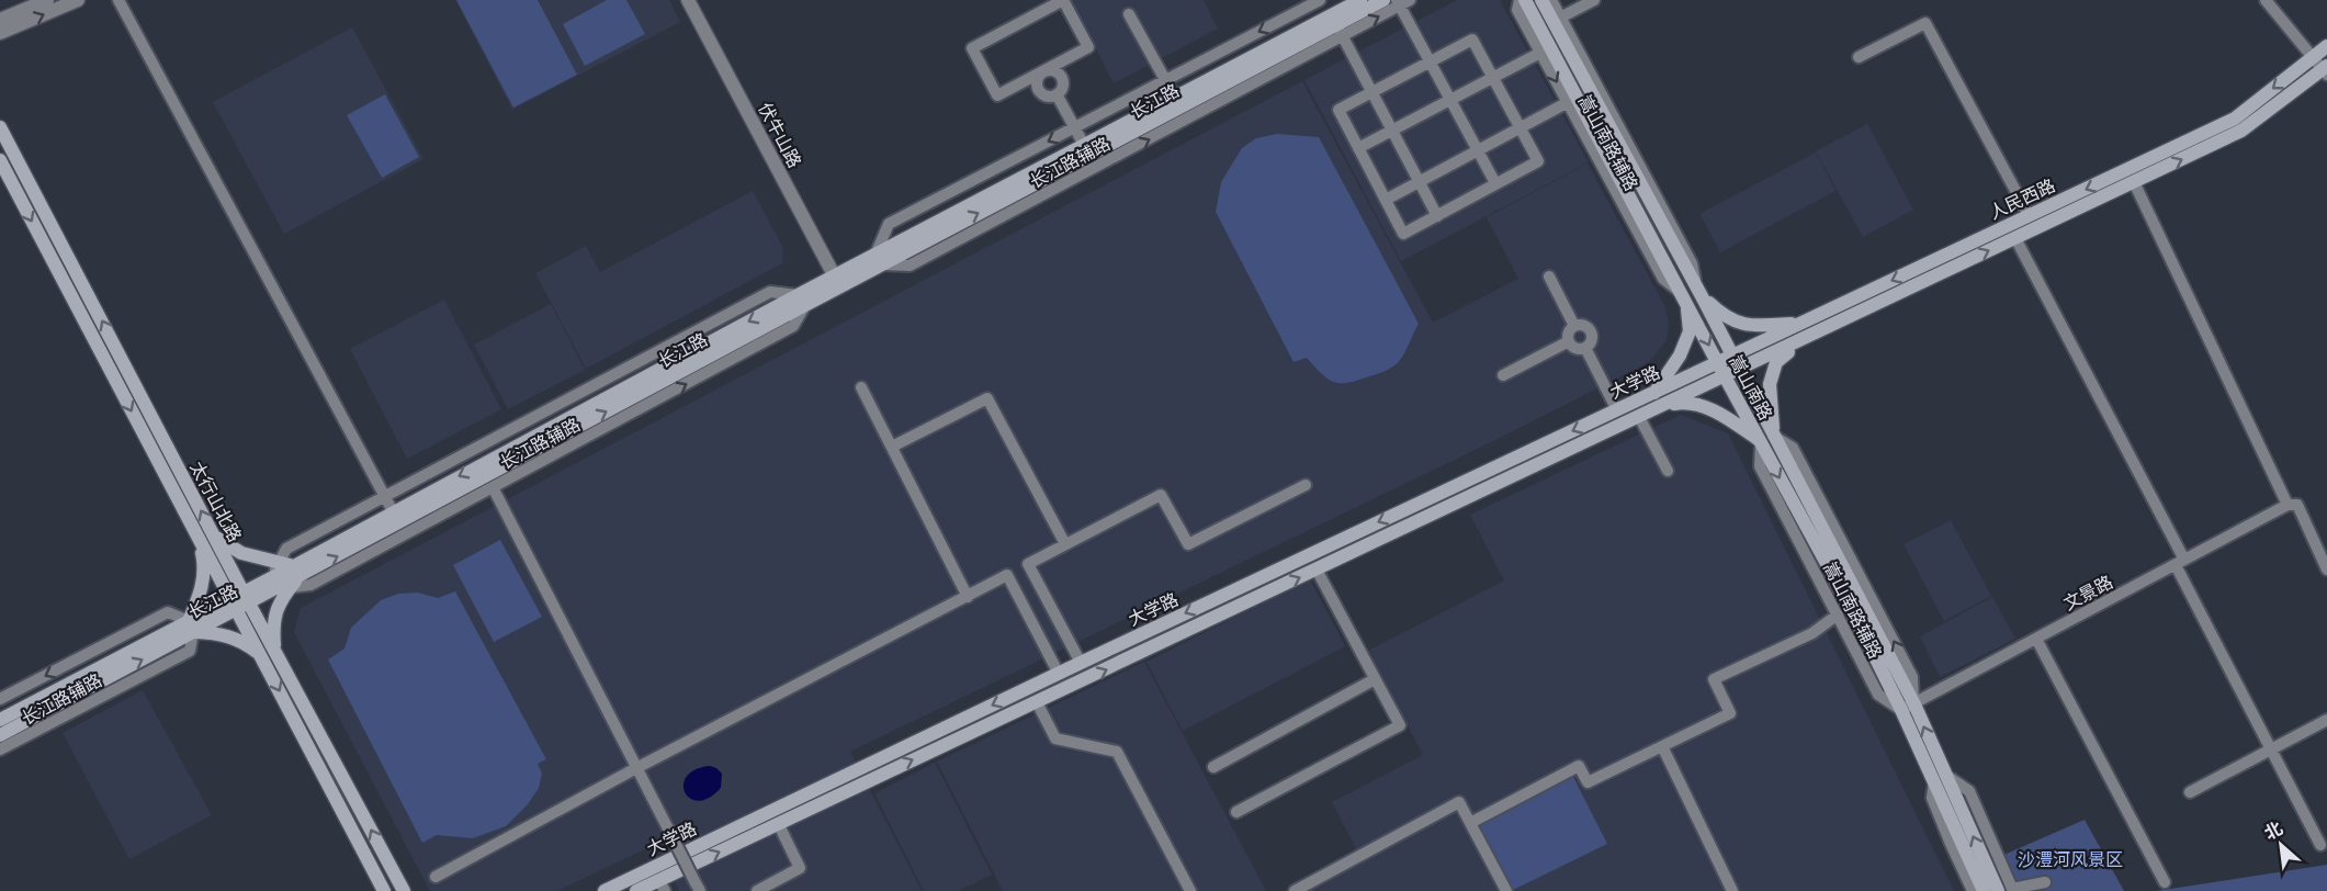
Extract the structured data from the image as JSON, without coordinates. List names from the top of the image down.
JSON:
{
  "streets": {
    "main road": [
      "长江路",
      "人民西路",
      "大学路",
      "嵩山南路",
      "太行山北路"
    ],
    "street": [
      "伏牛山路",
      "嵩山南路辅路",
      "长江路辅路",
      "文景路"
    ]
  },
  "crossings": [
    ["长江路", "伏牛山路"],
    ["长江路", "长江路辅路"],
    ["长江路", "太行山北路"],
    ["嵩山南路辅路", "嵩山南路"],
    ["嵩山南路辅路", "文景路"],
    ["人民西路", "大学路"],
    ["人民西路", "嵩山南路"],
    ["大学路", "嵩山南路"],
    ["嵩山南路", "文景路"]
  ],
  "parks": ["沙澧河风景区"],
  "north": "top left"
}
